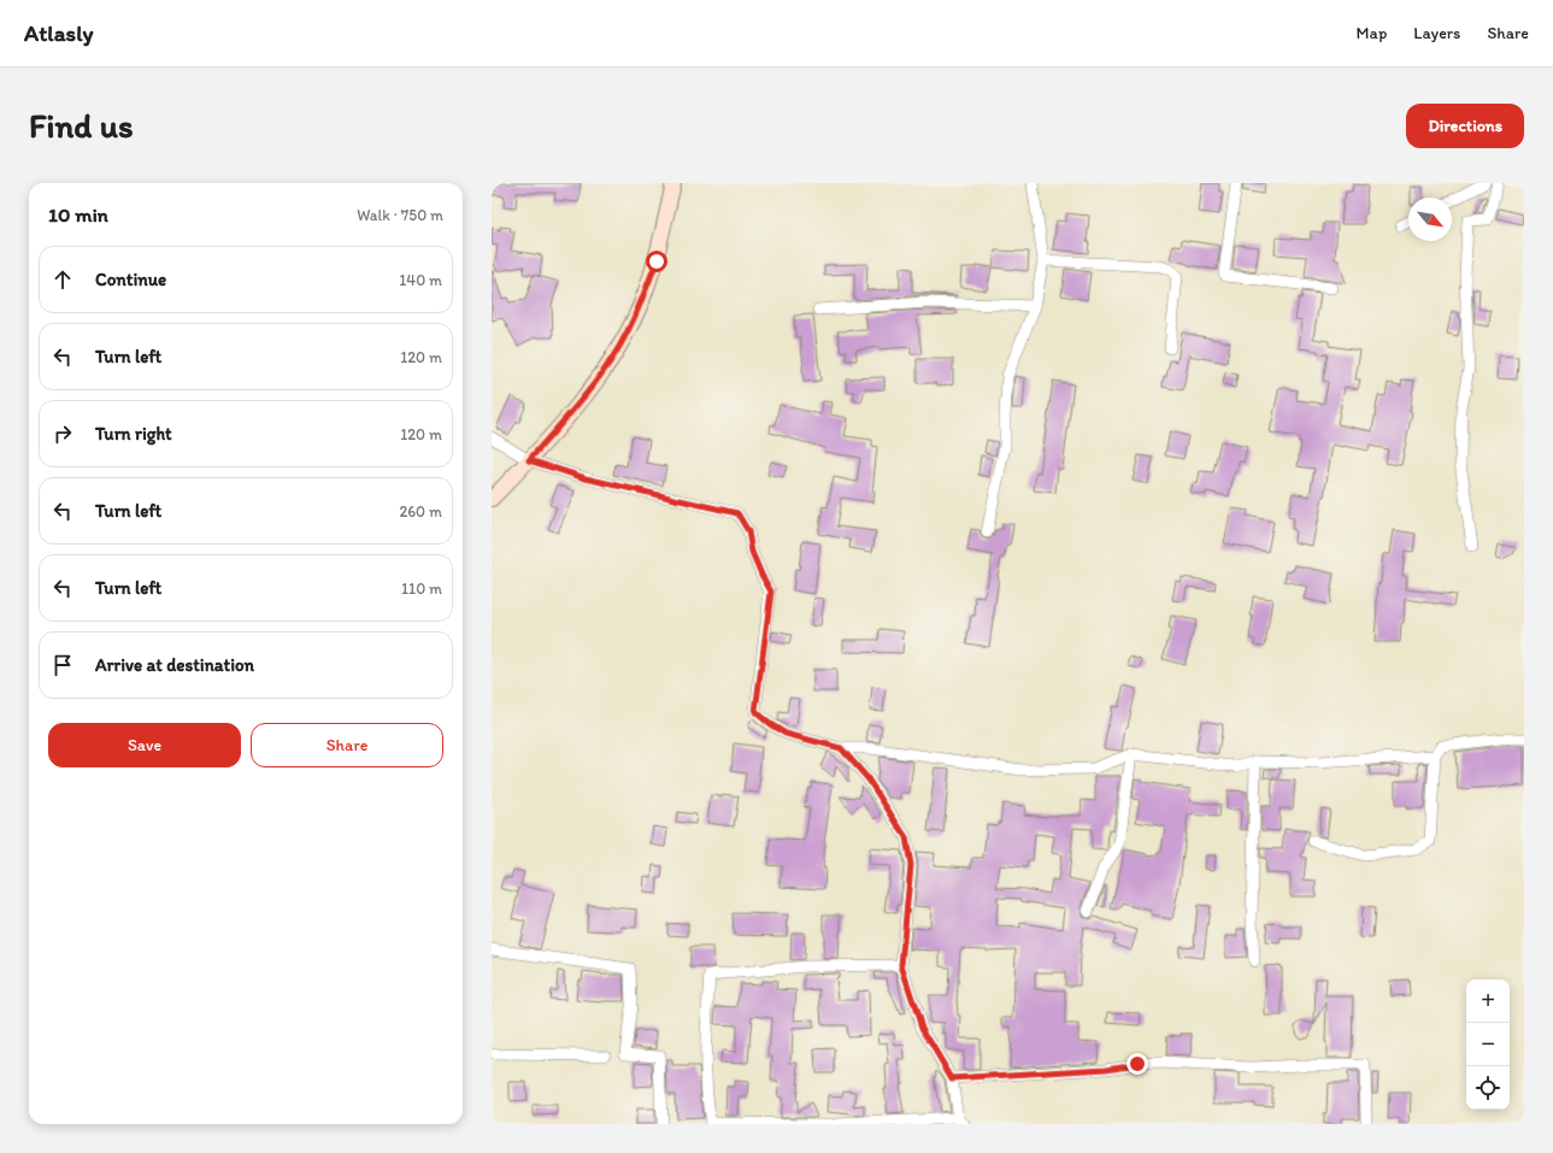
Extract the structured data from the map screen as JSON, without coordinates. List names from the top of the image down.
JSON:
{
  "north": "bottom right",
  "page": {
    "header": "Atlasly",
    "nav": ["Map", "Layers", "Share"],
    "buttons": [
      "Directions",
      ["Save", "Share"]
    ],
    "title": "Find us",
    "heading": ["10 min", "Walk · 750 m"],
    "list": [
      ["Continue", "140 m"],
      ["Turn left", "120 m"],
      ["Turn right", "120 m"],
      ["Turn left", "260 m"],
      ["Turn left", "110 m"],
      "Arrive at destination"
    ],
    "map_buttons": ["+", "−"]
  }
}
